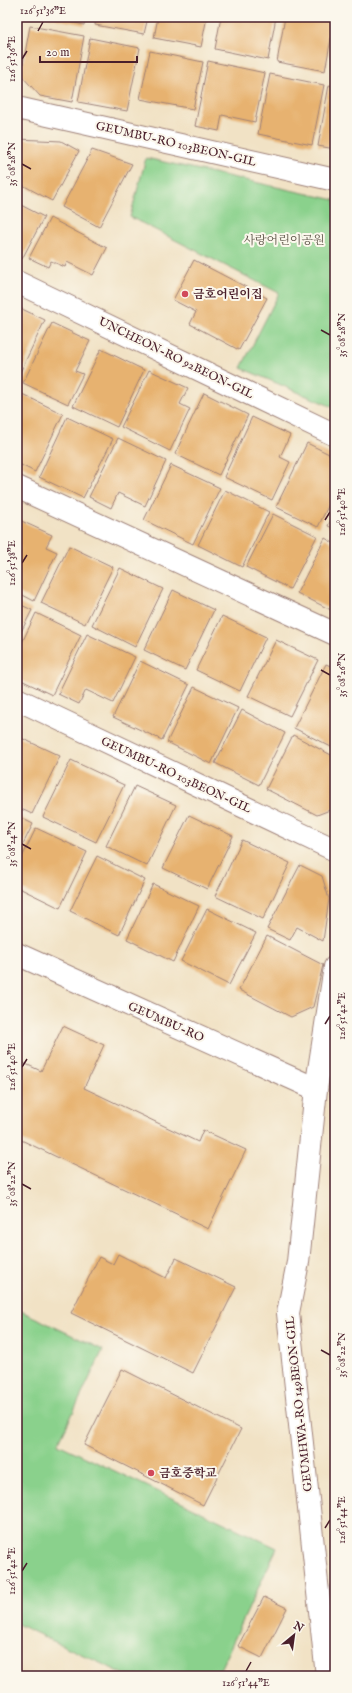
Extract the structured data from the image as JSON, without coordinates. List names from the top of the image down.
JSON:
{
  "streets": {
    "street": [
      "GEUMBU-RO 103BEON-GIL",
      "UNCHEON-RO 92BEON-GIL",
      "GEUMBU-RO",
      "GEUMHWA-RO 149BEON-GIL"
    ]
  },
  "crossings": [
    ["GEUMBU-RO", "GEUMHWA-RO 149BEON-GIL"]
  ],
  "parks": ["사랑어린이공원"],
  "places": ["금호어린이집", "금호중학교"],
  "scale_bar": "20 m",
  "north": "top right",
  "coordinates": [
    "126°51'36\"E",
    "35°08'28\"N",
    "126°51'40\"E",
    "126°51'38\"E",
    "35°08'26\"N",
    "35°08'24\"N",
    "126°51'42\"E",
    "35°08'22\"N",
    "126°51'44\"E"
  ]
}
